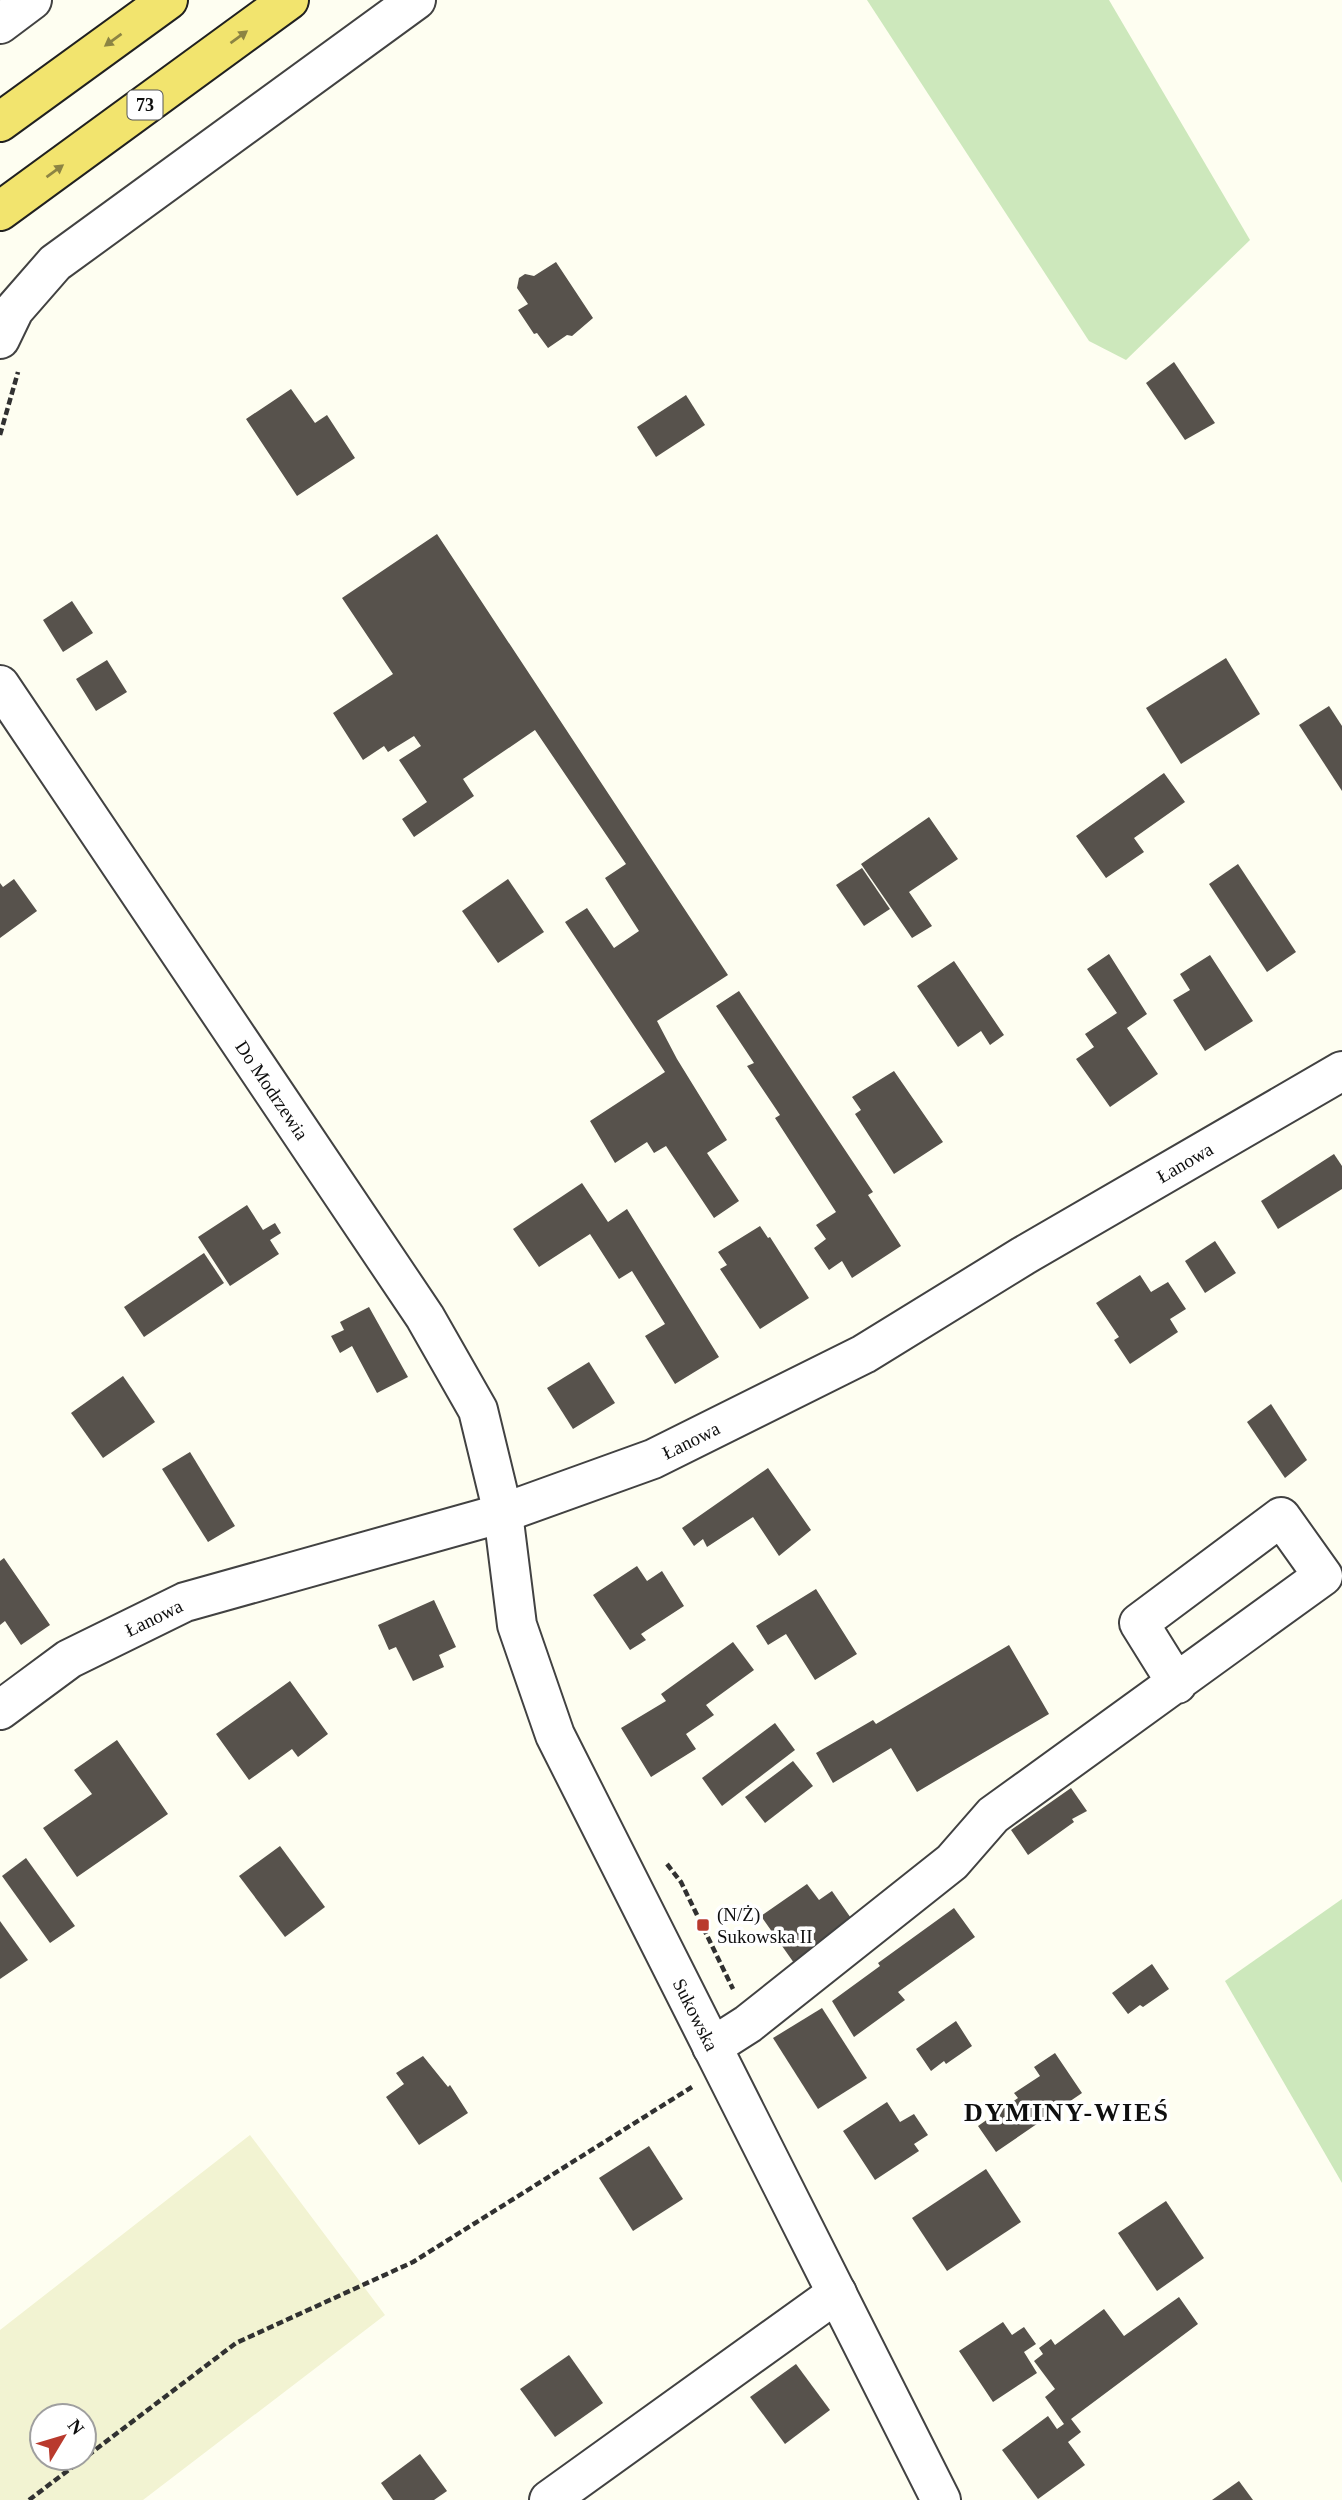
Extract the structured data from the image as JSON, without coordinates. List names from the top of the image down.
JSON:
{
  "streets": {
    "main road": ["73"],
    "street": ["Do Modrzewia", "Łanowa", "Sukowska"]
  },
  "crossings": [
    ["Do Modrzewia", "Łanowa"],
    ["Do Modrzewia", "Sukowska"],
    ["Łanowa", "Sukowska"]
  ],
  "districts": ["DYMINY-WIEŚ"],
  "places": {
    "transit": ["(N/Ż) Sukowska II"]
  },
  "north": "top right"
}
